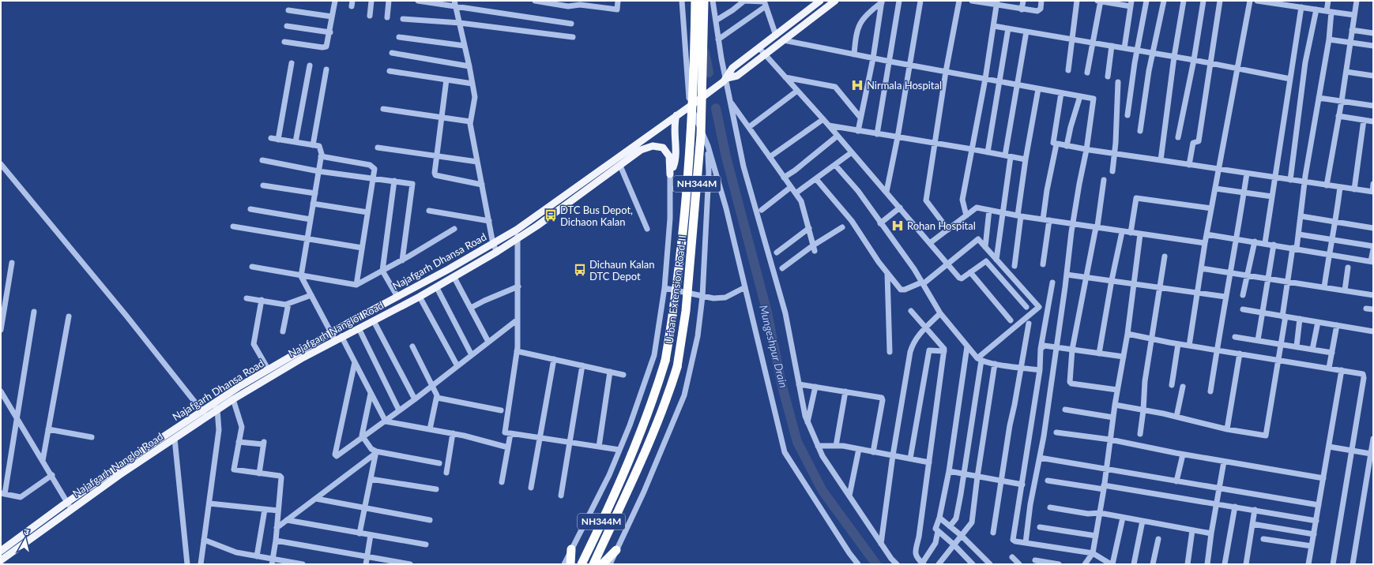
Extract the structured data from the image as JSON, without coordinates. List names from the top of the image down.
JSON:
{
  "streets": {
    "highway": ["NH344M", "Urban Extension Road-II"],
    "main road": ["Najafgarh Dhansa Road", "Najafgarh Nangloi Road"]
  },
  "crossings": [
    ["Najafgarh Dhansa Road", "Najafgarh Nangloi Road"]
  ],
  "water": ["Mungeshpur Drain"],
  "places": {
    "hospital": ["Nirmala Hospital", "Rohan Hospital"],
    "bus stop": ["DTC Bus Depot, Dichaon Kalan", "Dichaun Kalan DTC Depot"]
  },
  "north": "top"
}
